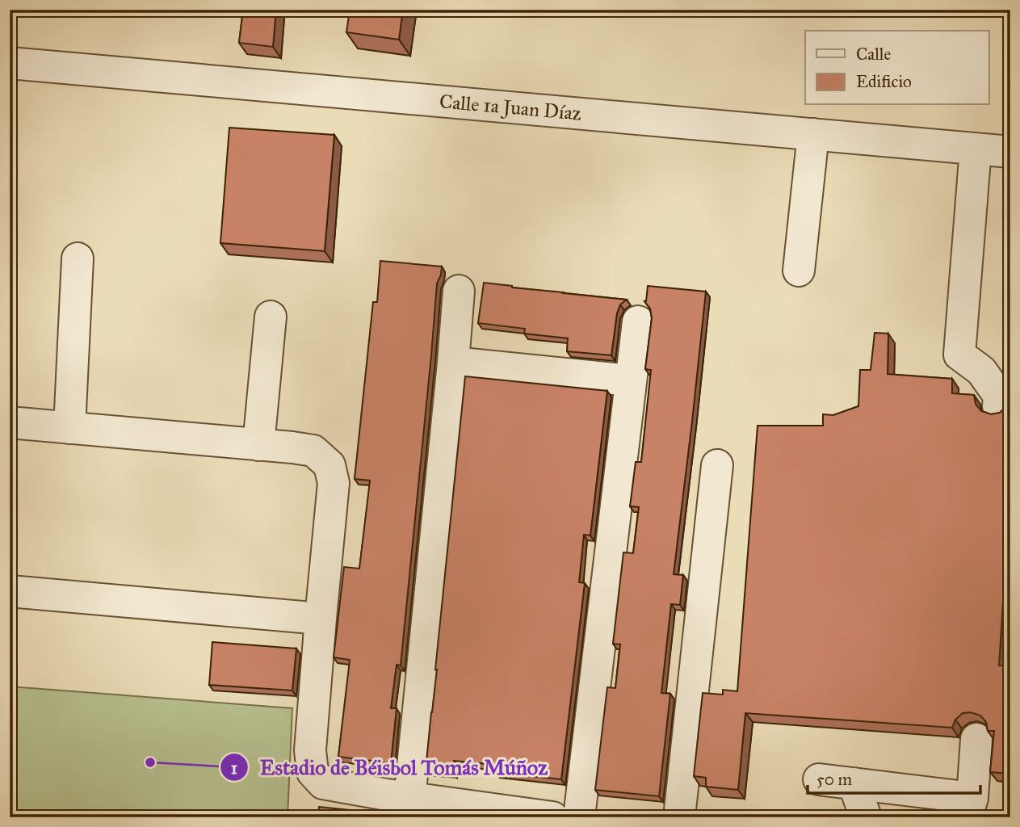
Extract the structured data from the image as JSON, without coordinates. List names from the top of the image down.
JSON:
{
  "streets": {
    "street": ["Calle 1a Juan Díaz"]
  },
  "places": ["Estadio de Béisbol Tomás Múñoz"],
  "legend": ["Calle", "Edificio"],
  "scale_bar": "50 m"
}
